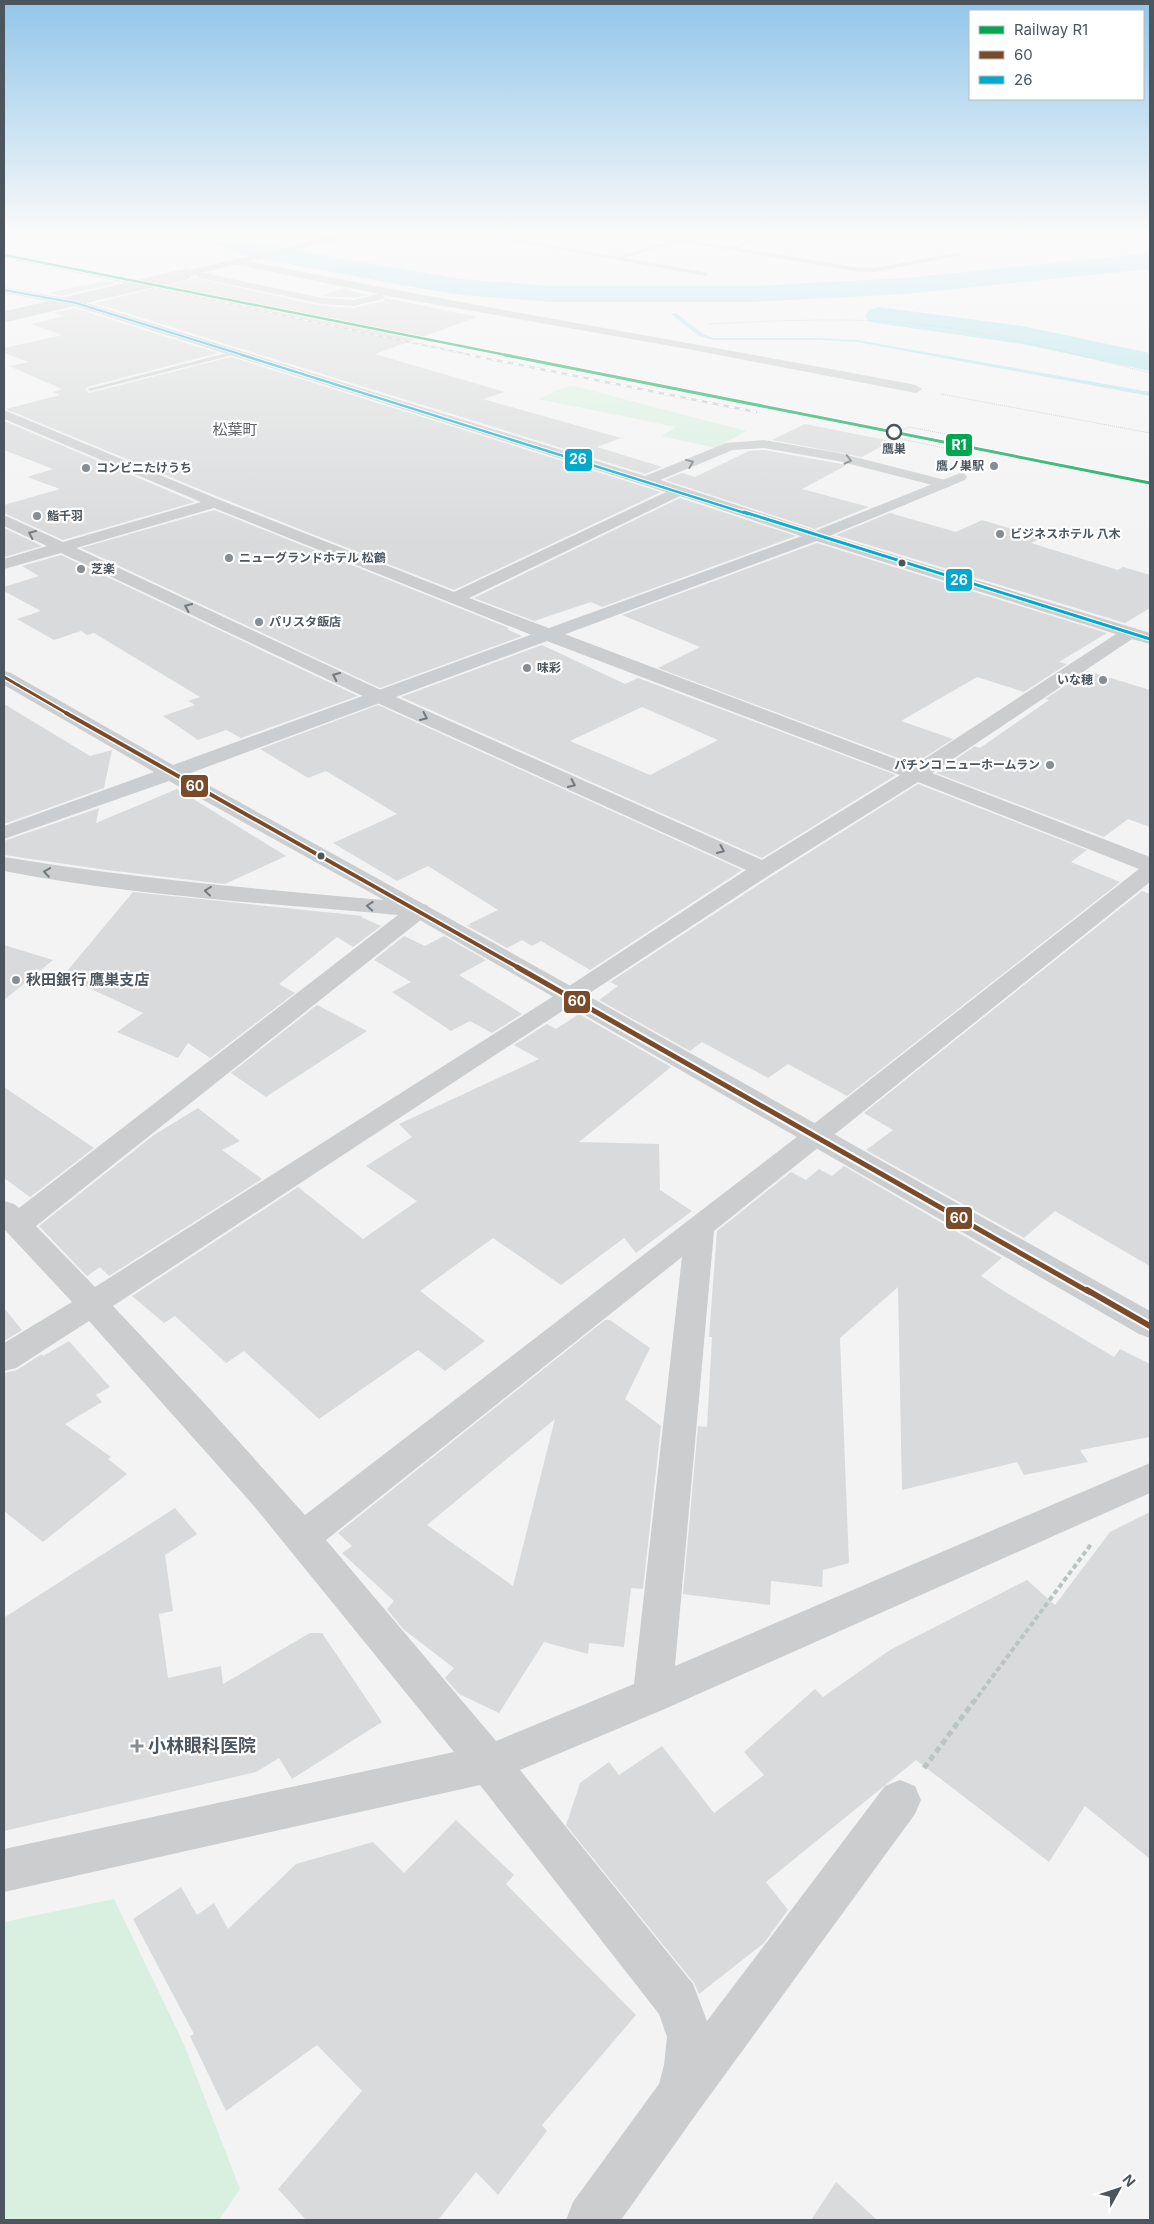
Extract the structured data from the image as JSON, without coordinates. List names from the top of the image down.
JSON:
{
  "districts": ["松葉町"],
  "places": {
    "other": [
      "鷹巣",
      "鷹ノ巣駅",
      "コンビニたけうち",
      "鮨千羽",
      "ビジネスホテル 八木",
      "ニューグランドホテル 松鶴",
      "芝楽",
      "パリスタ飯店",
      "味彩",
      "いな穂",
      "パチンコ ニューホームラン",
      "秋田銀行 鷹巣支店"
    ],
    "health": ["小林眼科医院"]
  },
  "lines": ["rail line R1", "transit line 26", "transit line 60"],
  "legend": ["Railway R1", "60", "26"],
  "north": "top right"
}
